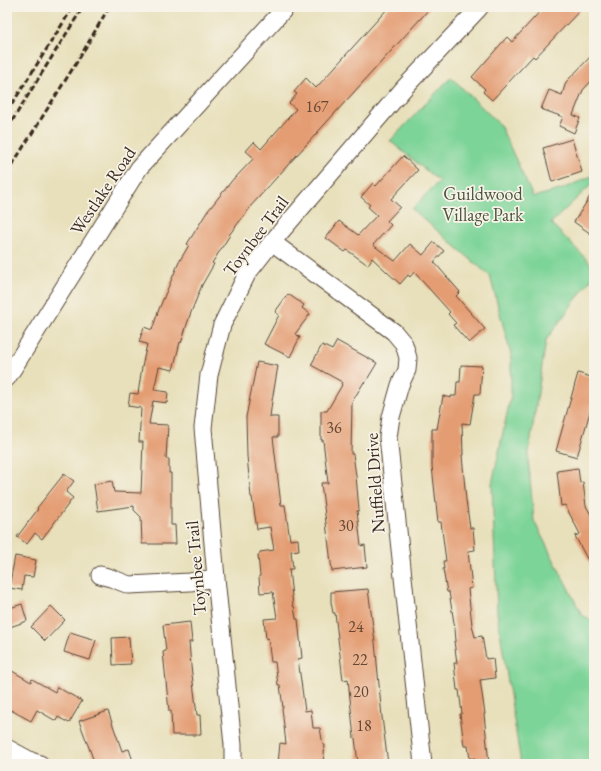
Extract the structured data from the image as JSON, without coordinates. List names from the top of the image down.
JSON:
{
  "streets": {
    "street": ["Westlake Road", "Toynbee Trail", "Nuffield Drive"]
  },
  "crossings": [
    ["Toynbee Trail", "Nuffield Drive"]
  ],
  "parks": ["Guildwood Village Park"],
  "house_numbers": [
    "167",
    "36",
    "30",
    "24",
    "22",
    "20",
    "18"
  ]
}
